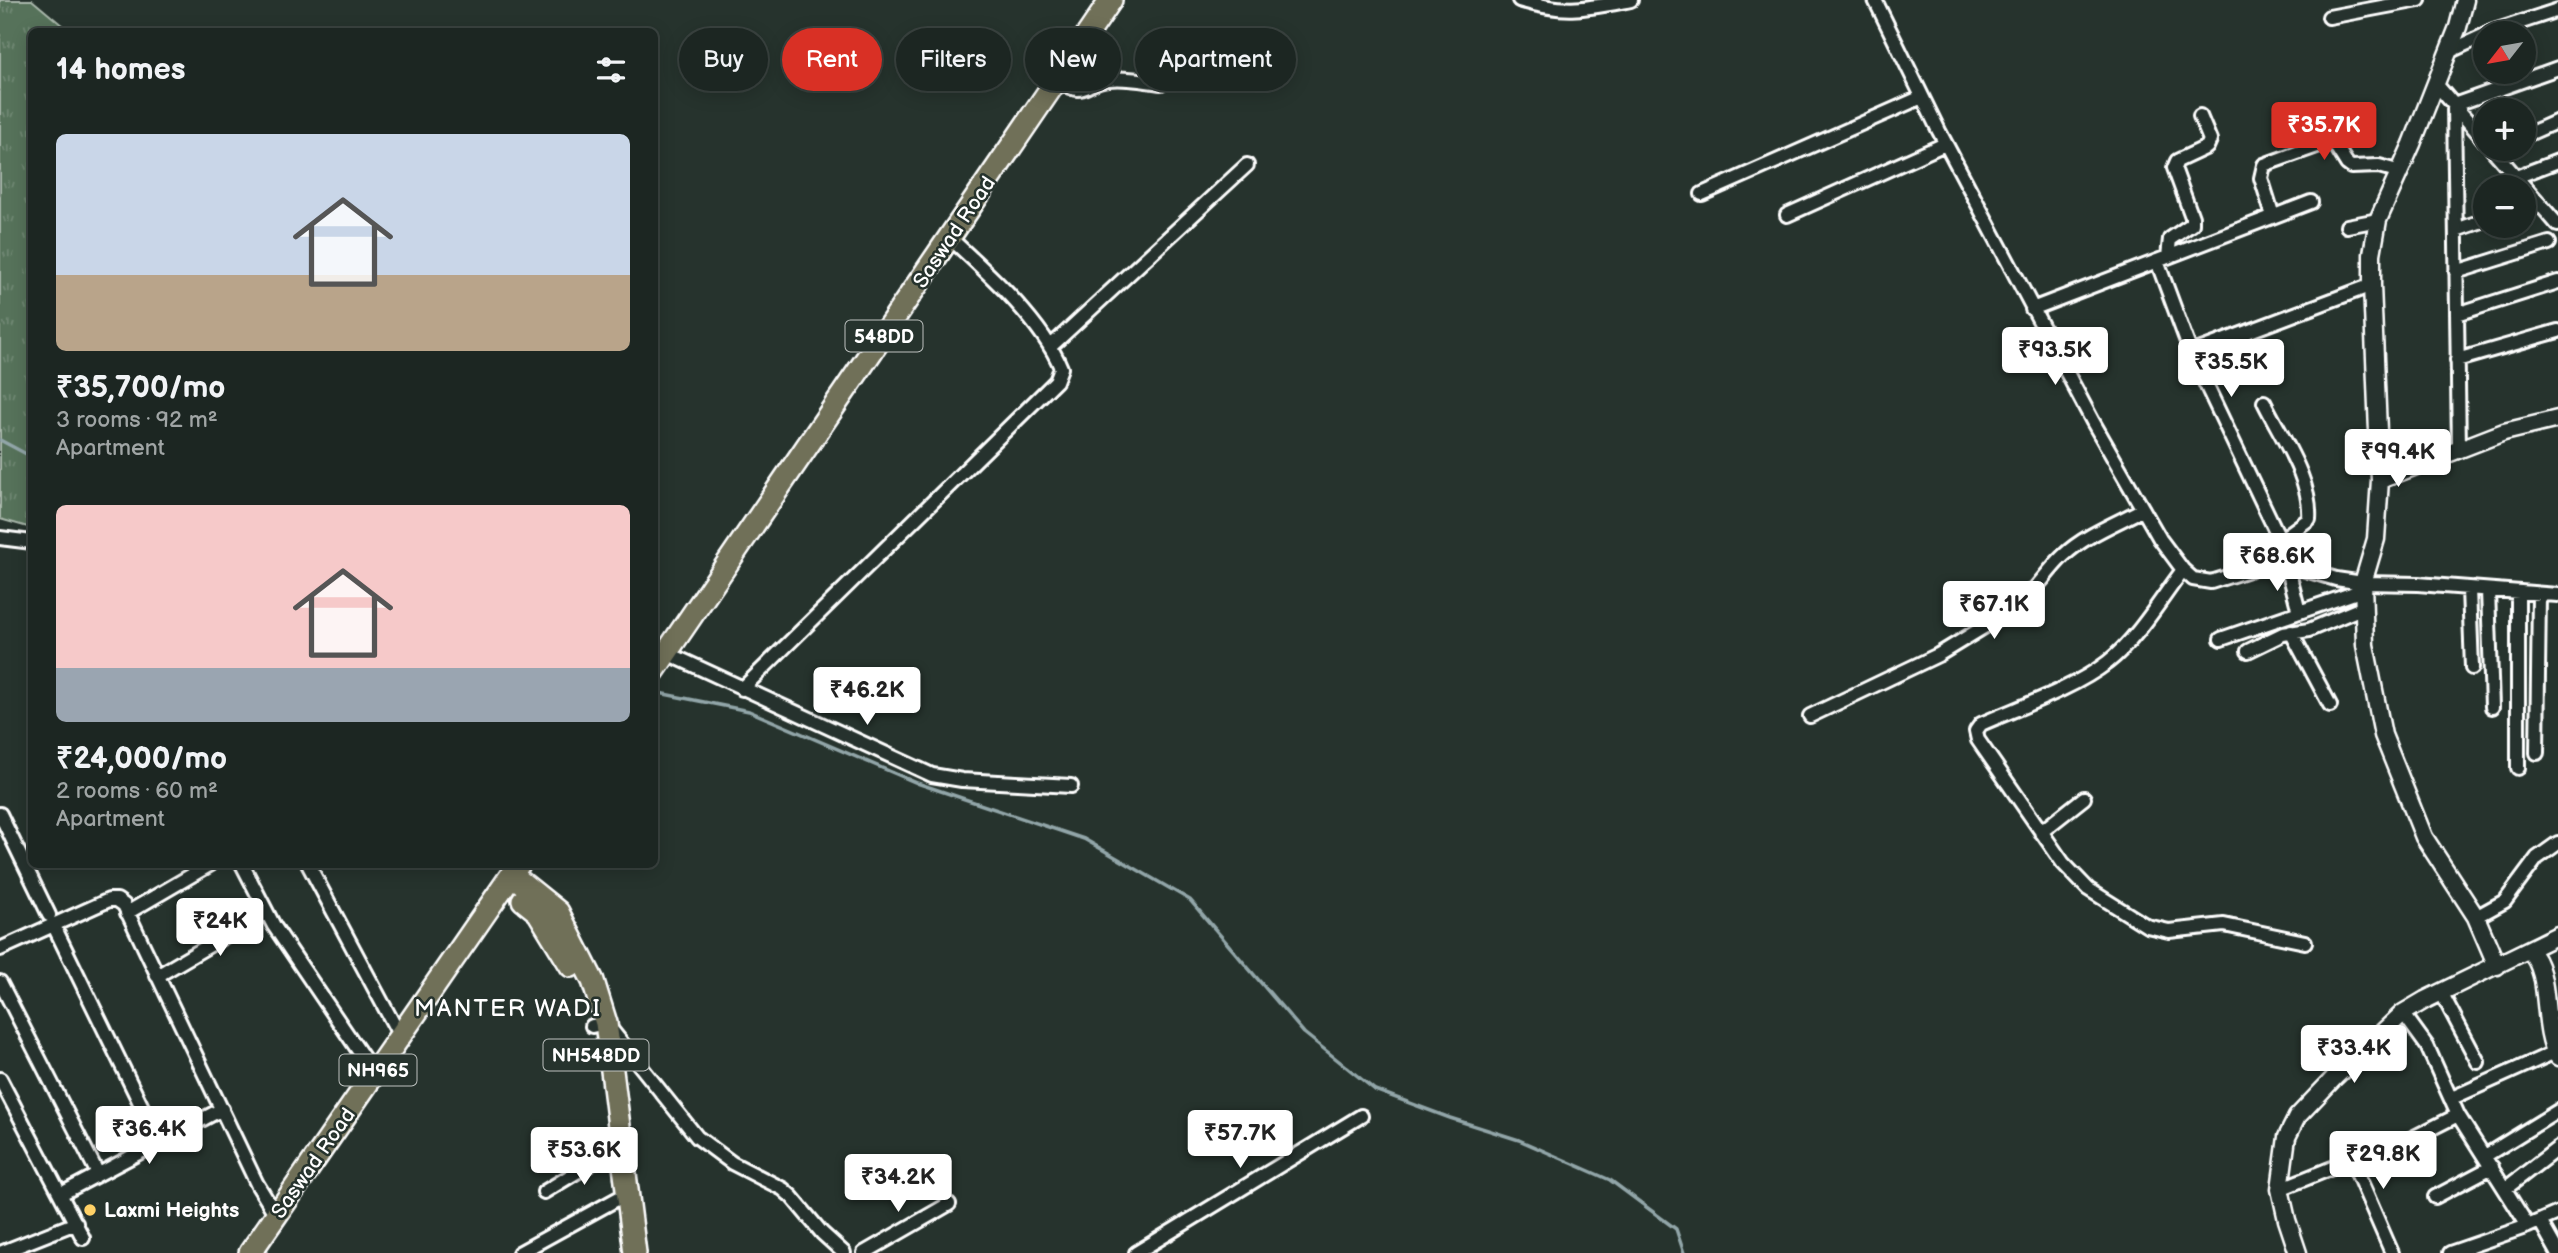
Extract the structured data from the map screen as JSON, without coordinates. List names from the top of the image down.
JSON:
{
  "streets": {
    "highway": [
      "Saswad Road",
      "548DD",
      "NH548DD",
      "NH965"
    ]
  },
  "crossings": [
    ["Saswad Road", "NH548DD"]
  ],
  "districts": ["MANTER WADI"],
  "places": ["Laxmi Heights"],
  "north": "bottom left",
  "page": {
    "map_buttons": ["+", "−"],
    "chip": [
      "Buy",
      "Rent",
      "Filters",
      "New",
      "Apartment"
    ],
    "heading": "14 homes",
    "price": [
      "₹35.7K",
      "₹93.5K",
      "₹35.5K",
      "₹99.4K",
      "₹68.6K",
      "₹67.1K",
      "₹46.2K",
      "₹24K",
      "₹33.4K",
      "₹36.4K",
      "₹57.7K",
      "₹53.6K",
      "₹29.8K",
      "₹34.2K"
    ],
    "list": [
      {
        "name": "₹35,700/mo",
        "note": "3 rooms · 92 m² · Apartment"
      },
      {
        "name": "₹24,000/mo",
        "note": "2 rooms · 60 m² · Apartment"
      }
    ]
  }
}
